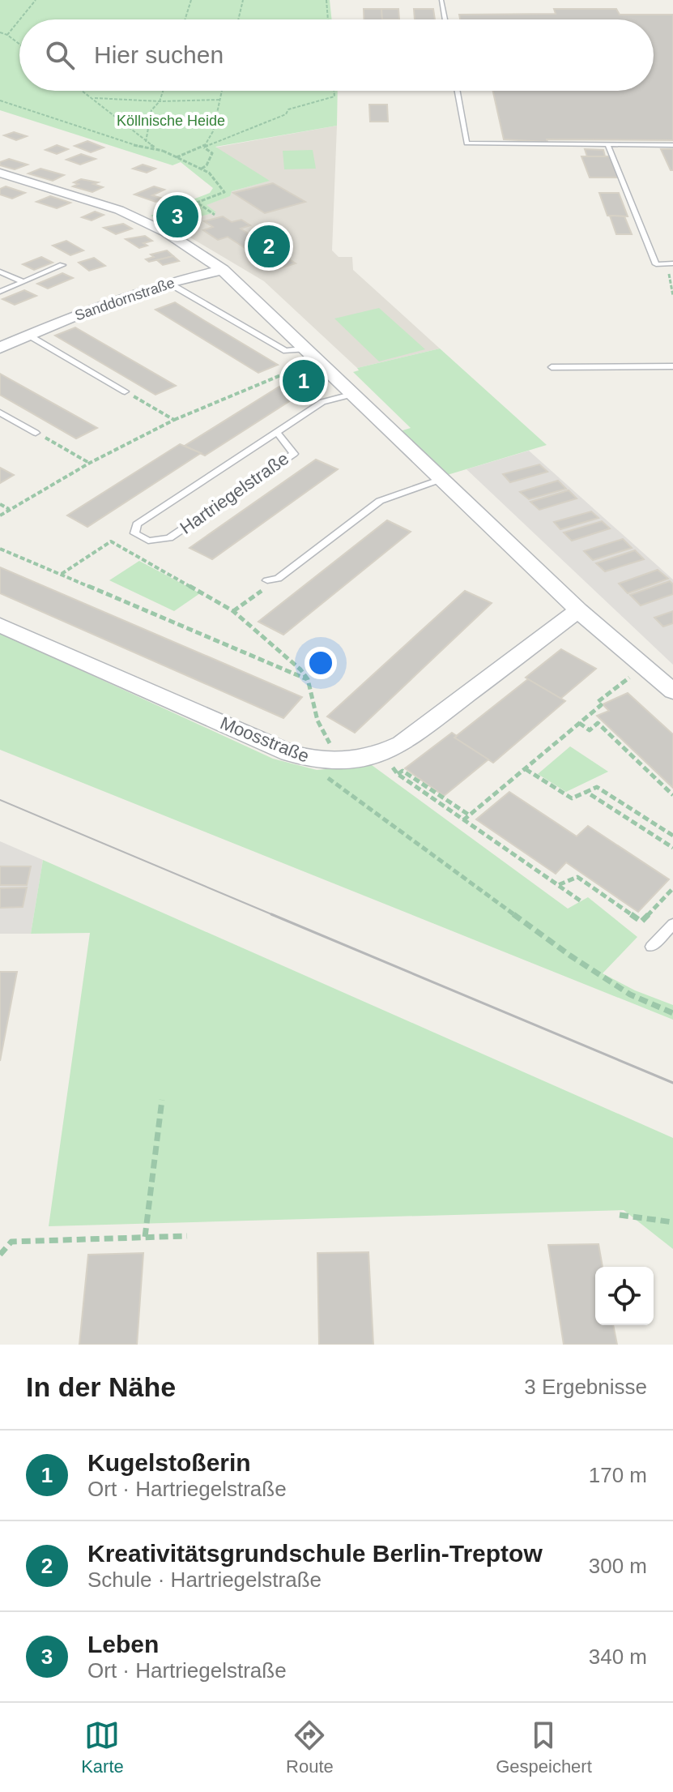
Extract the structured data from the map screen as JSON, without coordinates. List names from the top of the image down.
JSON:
{
  "streets": {
    "street": ["Sanddornstraße", "Moosstraße"],
    "lane": ["Hartriegelstraße"]
  },
  "parks": ["Köllnische Heide"],
  "page": {
    "search": "Hier suchen",
    "pins": ["3", "2", "1"],
    "heading": ["In der Nähe", "3 Ergebnisse"],
    "list": [
      {
        "mark": "1",
        "name": "Kugelstoßerin",
        "note": "Ort · Hartriegelstraße",
        "value": "170 m"
      },
      {
        "mark": "2",
        "name": "Kreativitätsgrundschule Berlin-Treptow",
        "note": "Schule · Hartriegelstraße",
        "value": "300 m"
      },
      {
        "mark": "3",
        "name": "Leben",
        "note": "Ort · Hartriegelstraße",
        "value": "340 m"
      }
    ],
    "nav": ["Karte", "Route", "Gespeichert"]
  }
}
